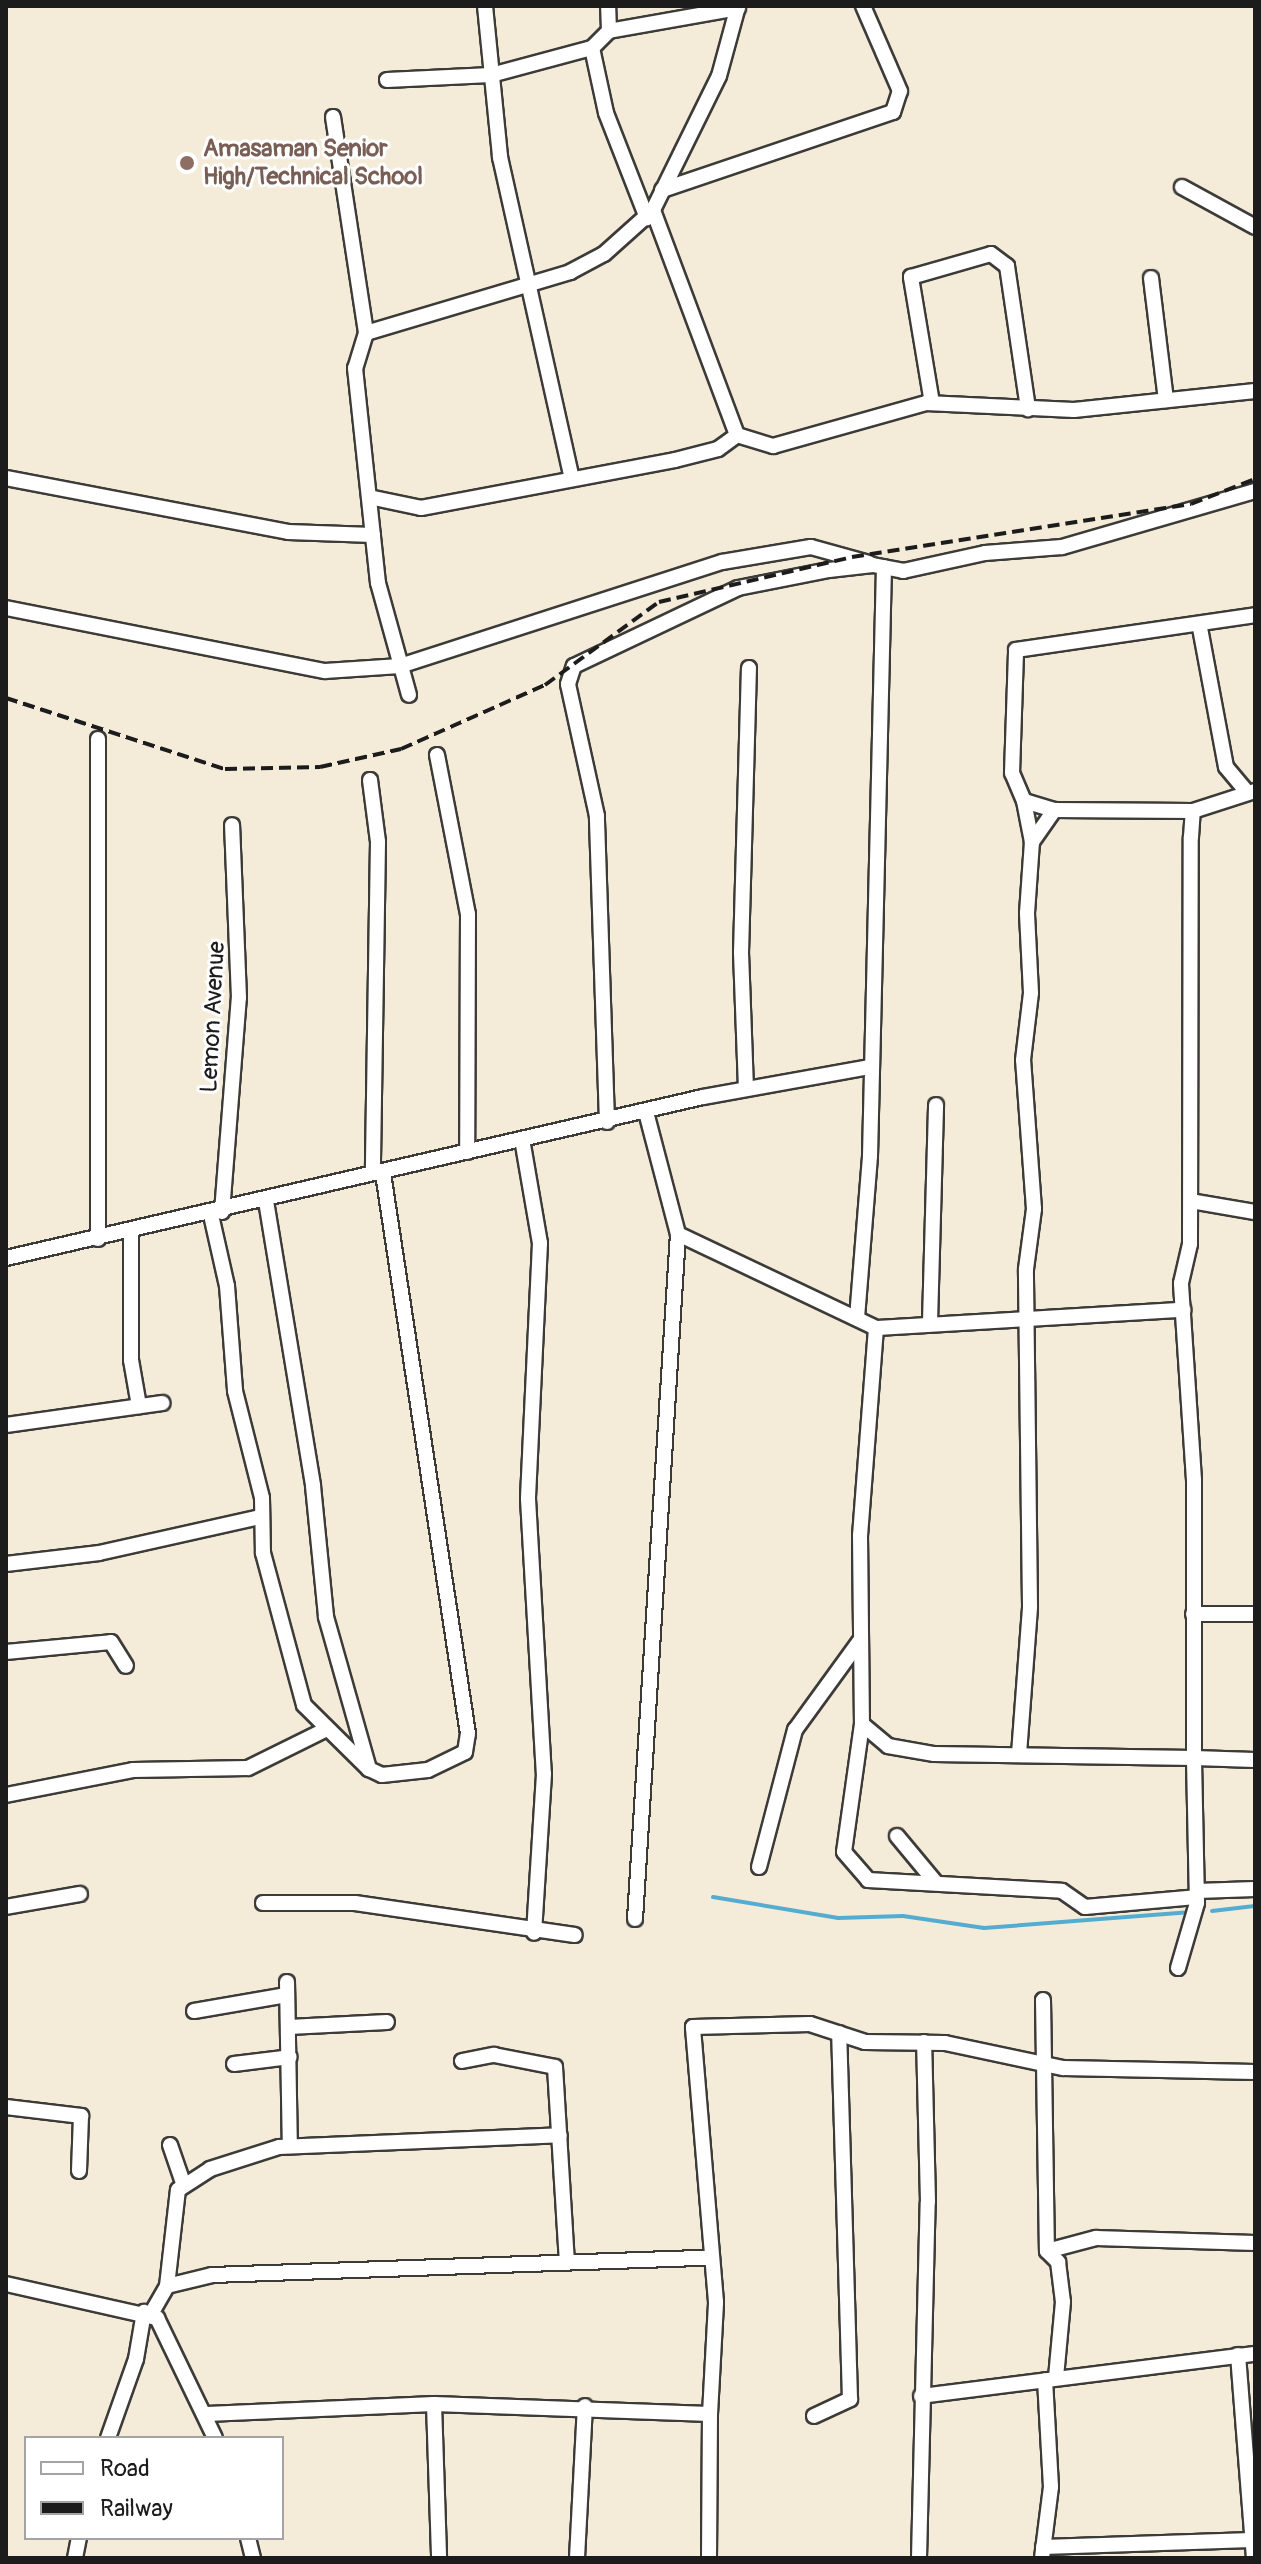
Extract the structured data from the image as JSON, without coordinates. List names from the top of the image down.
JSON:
{
  "streets": {
    "street": ["Lemon Avenue"]
  },
  "places": ["Amasaman Senior High/Technical School"],
  "legend": ["Road", "Railway"]
}
